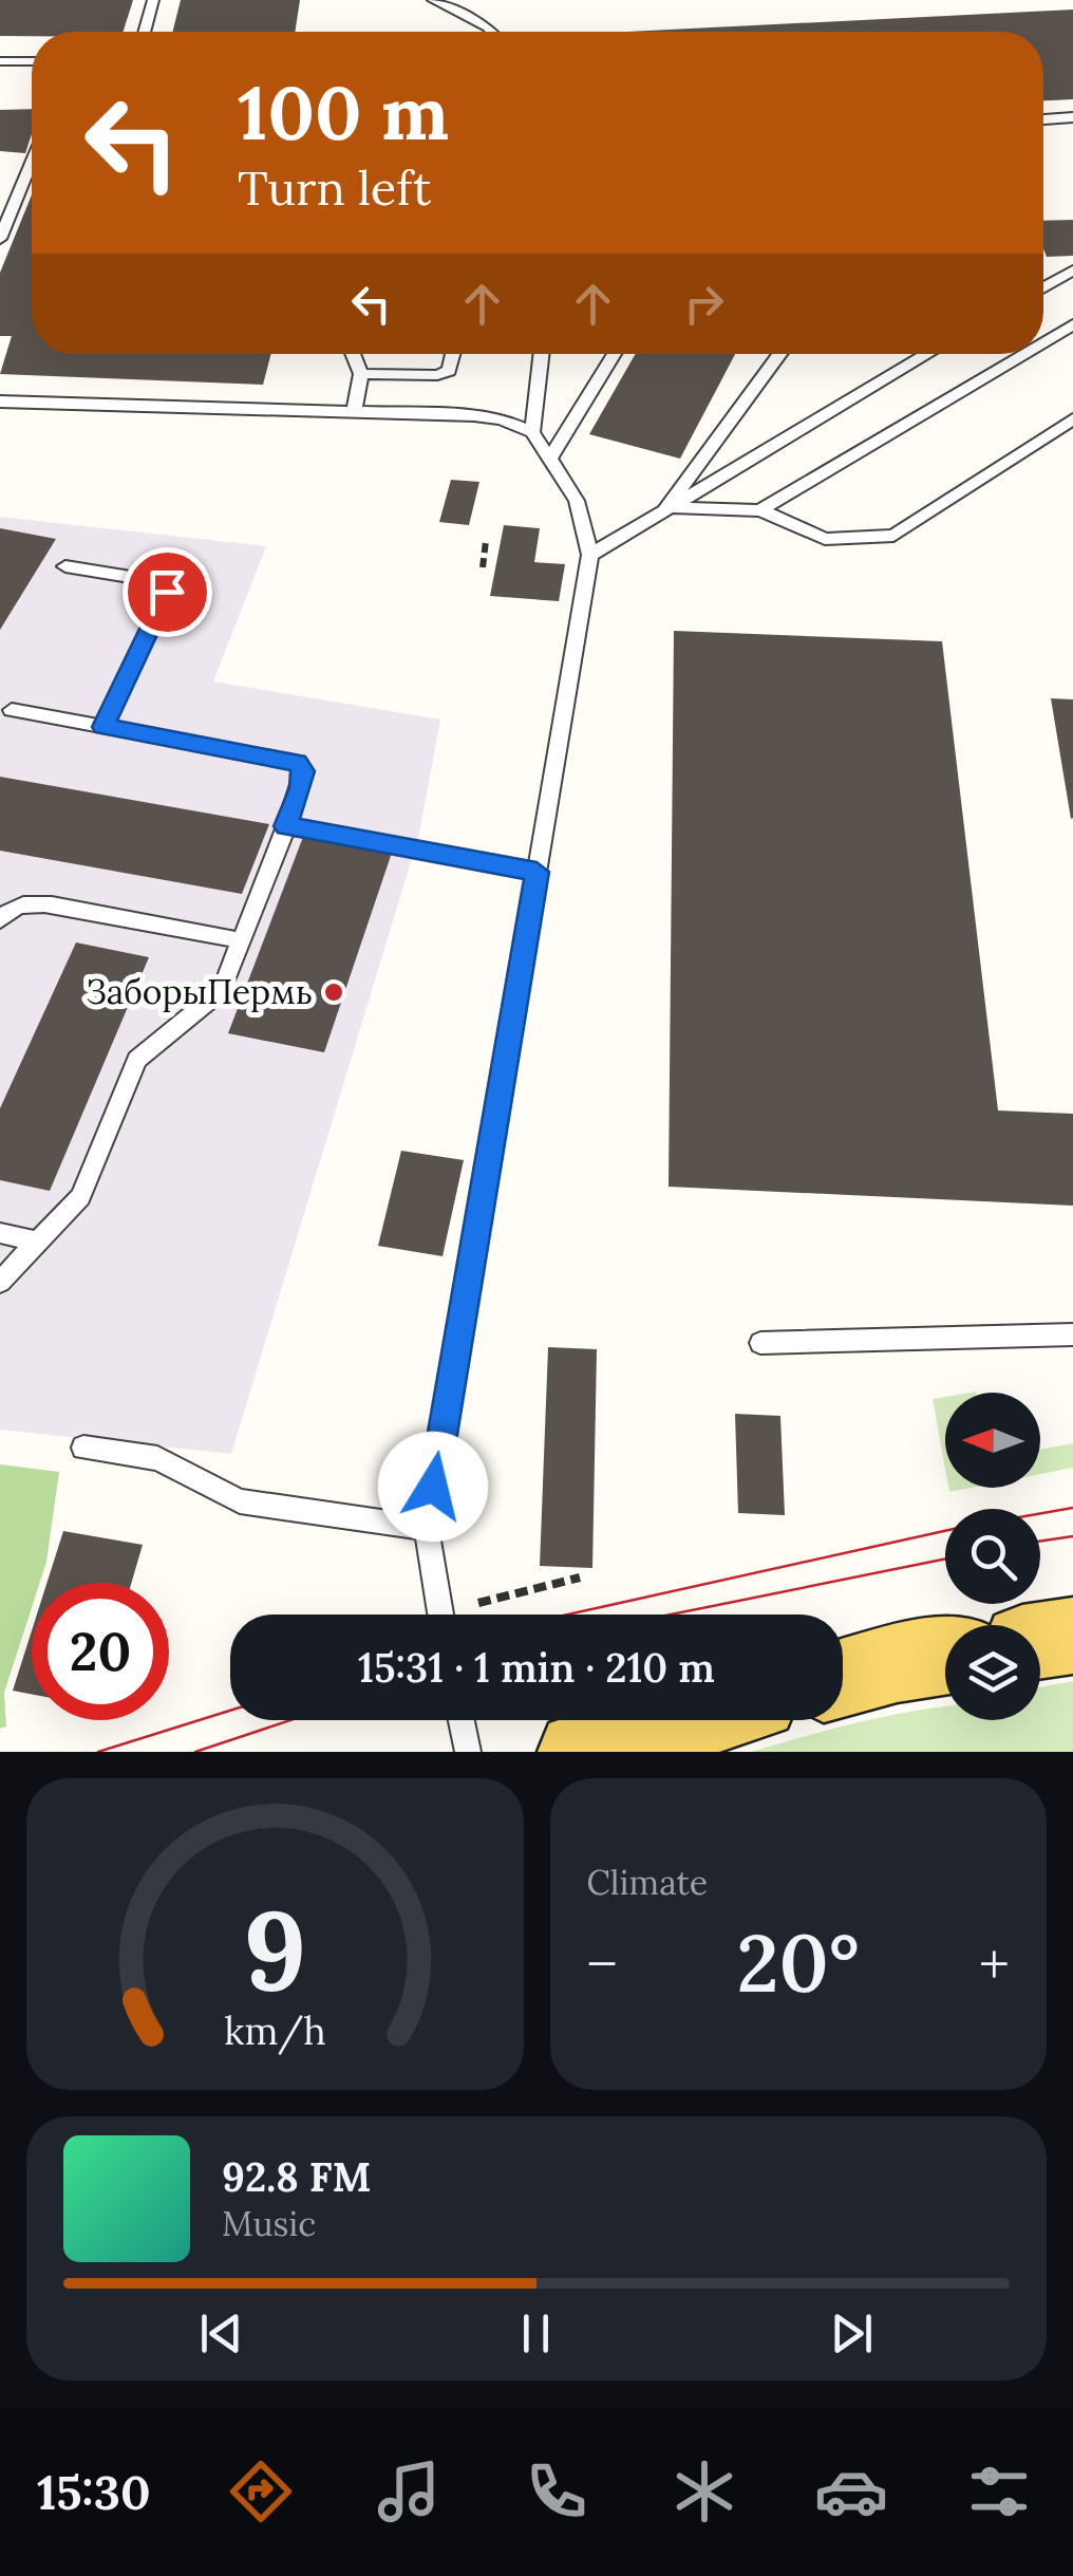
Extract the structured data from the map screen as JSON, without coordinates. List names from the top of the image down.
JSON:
{
  "places": ["ЗаборыПермь"],
  "north": "left",
  "page": {
    "turn": ["100 m", "Turn left"],
    "limit": "20",
    "trip": "15:31 · 1 min · 210 m",
    "tile": "Climate",
    "heat": ["−", "20°", "+"],
    "song": ["92.8 FM", "Music"],
    "tabs": "15:30",
    "gauge": ["9", "km/h"]
  }
}
